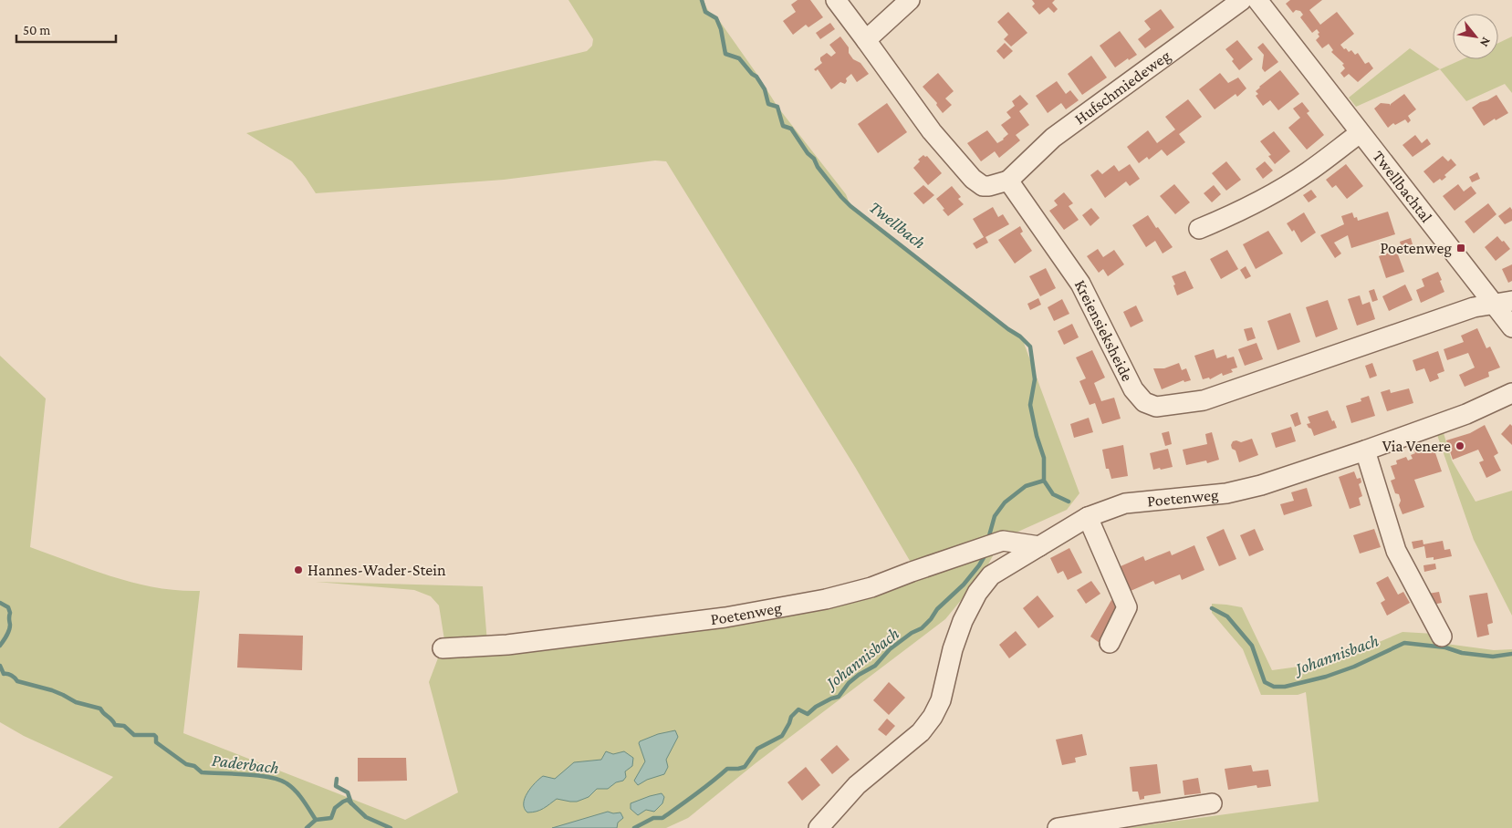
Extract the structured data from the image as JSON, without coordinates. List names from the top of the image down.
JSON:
{
  "streets": {
    "street": [
      "Hufschmiedeweg",
      "Twellbachtal",
      "Kreiensieksheide",
      "Poetenweg"
    ]
  },
  "crossings": [
    ["Hufschmiedeweg", "Kreiensieksheide"],
    ["Twellbachtal", "Kreiensieksheide"]
  ],
  "water": ["Twellbach", "Johannisbach", "Paderbach"],
  "places": {
    "transit": ["Poetenweg"],
    "other": ["Via Venere", "Hannes-Wader-Stein"]
  },
  "scale_bar": "50 m",
  "north": "bottom right"
}
